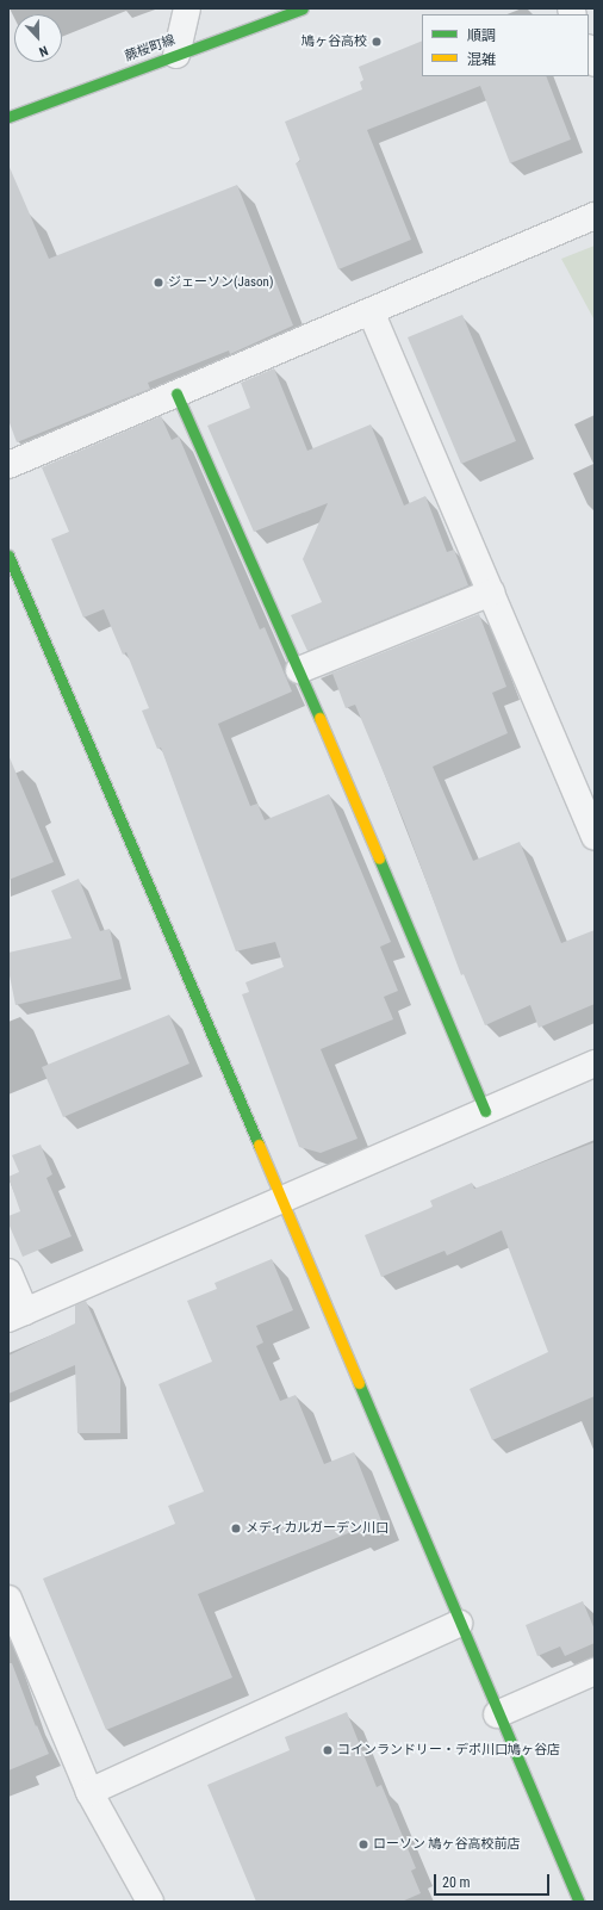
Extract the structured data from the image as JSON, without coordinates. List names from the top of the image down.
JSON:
{
  "streets": {
    "street": ["蕨桜町線"]
  },
  "places": [
    "鳩ヶ谷高校",
    "ジェーソン(Jason)",
    "メディカルガーデン川口",
    "コインランドリー・デポ川口鳩ヶ谷店",
    "ローソン 鳩ヶ谷高校前店"
  ],
  "legend": ["順調", "混雑"],
  "scale_bar": "20 m",
  "north": "bottom"
}
